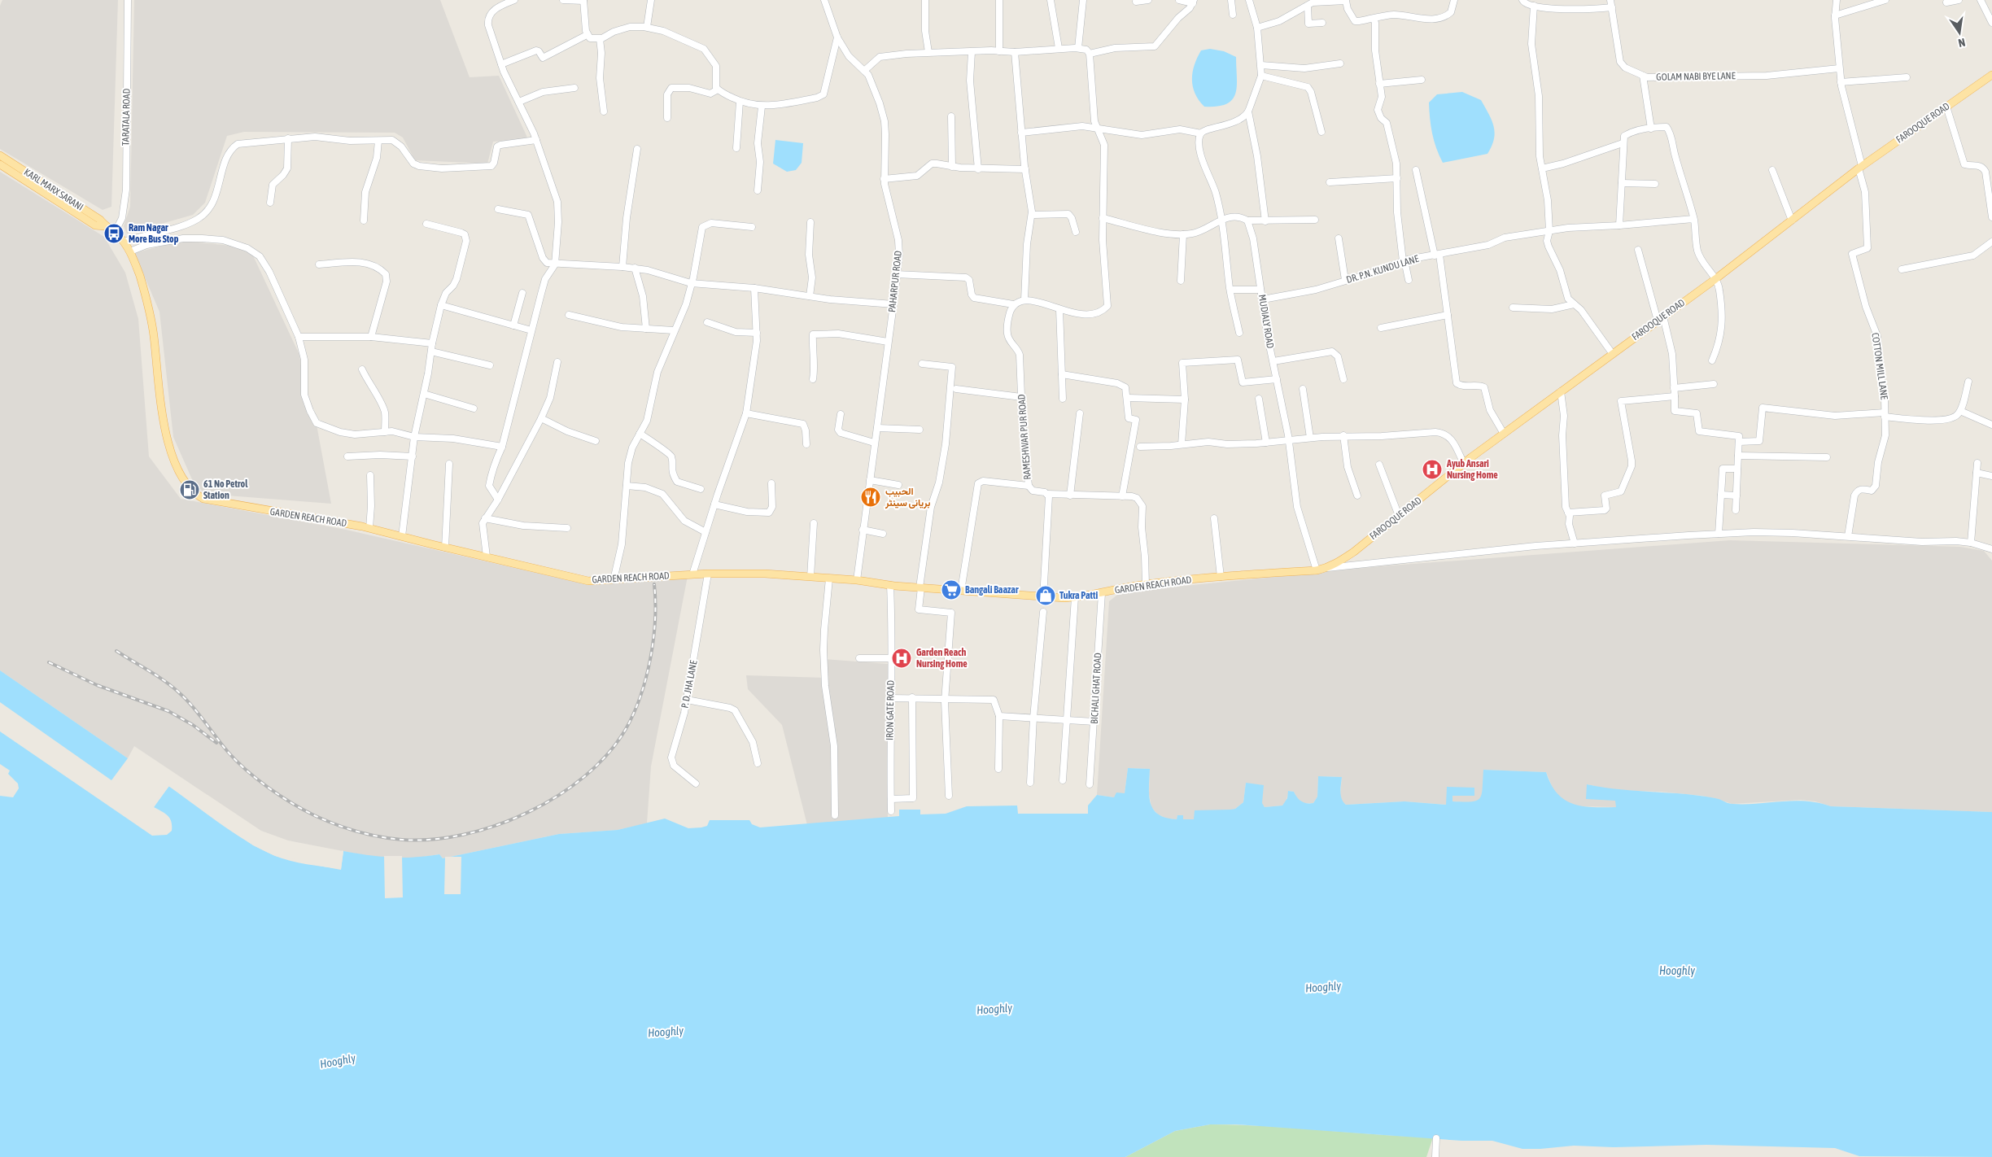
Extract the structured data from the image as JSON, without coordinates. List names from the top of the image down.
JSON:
{
  "streets": {
    "main road": ["FAROOQUE ROAD", "KARL MARX SARANI", "GARDEN REACH ROAD"],
    "street": [
      "GOLAM NABI BYE LANE",
      "TARATALA ROAD",
      "DR. P.N. KUNDU LANE",
      "PAHARPUR ROAD",
      "MUDIALY ROAD",
      "COTTON MILL LANE",
      "RAMESHWAR PUR ROAD",
      "P. D. JHA LANE",
      "BICHALI GHAT ROAD",
      "IRON GATE ROAD"
    ]
  },
  "crossings": [
    ["TARATALA ROAD", "KARL MARX SARANI"],
    ["TARATALA ROAD", "GARDEN REACH ROAD"],
    ["FAROOQUE ROAD", "COTTON MILL LANE"],
    ["FAROOQUE ROAD", "GARDEN REACH ROAD"],
    ["KARL MARX SARANI", "GARDEN REACH ROAD"],
    ["DR. P.N. KUNDU LANE", "MUDIALY ROAD"],
    ["PAHARPUR ROAD", "GARDEN REACH ROAD"],
    ["MUDIALY ROAD", "GARDEN REACH ROAD"],
    ["GARDEN REACH ROAD", "P. D. JHA LANE"],
    ["GARDEN REACH ROAD", "BICHALI GHAT ROAD"],
    ["GARDEN REACH ROAD", "IRON GATE ROAD"]
  ],
  "water": ["Hooghly"],
  "places": {
    "bus stop": ["Ram Nagar More Bus Stop"],
    "hospital": ["Ayub Ansari Nursing Home", "Garden Reach Nursing Home"],
    "fuel station": ["61 No Petrol Station"],
    "restaurant": ["الحبیب بریانی سینٹر"],
    "supermarket": ["Bangali Baazar"],
    "shop": ["Tukra Patti"]
  },
  "north": "bottom"
}
